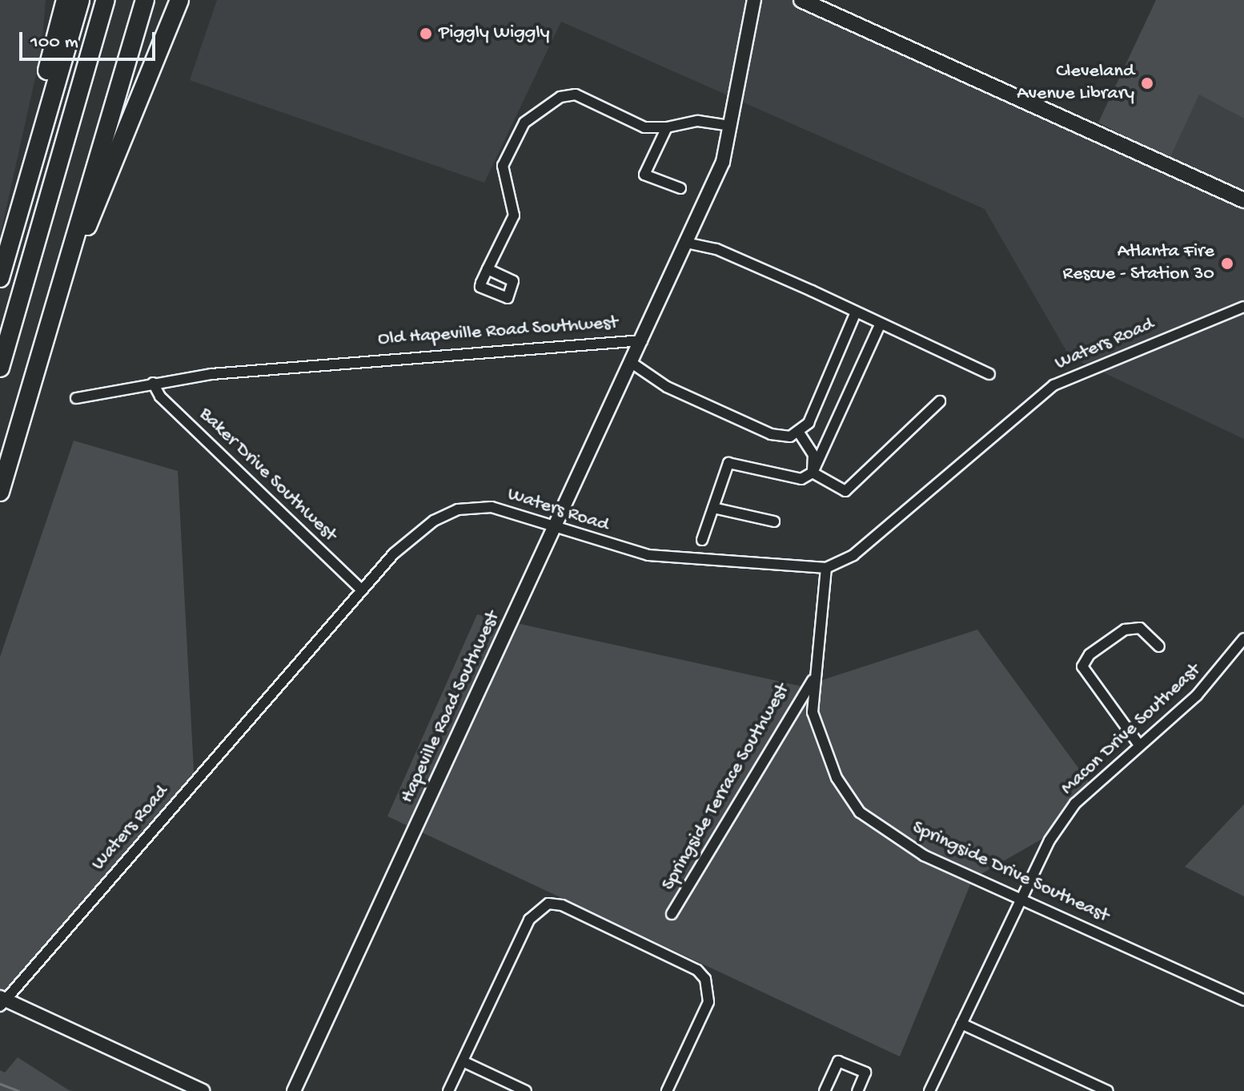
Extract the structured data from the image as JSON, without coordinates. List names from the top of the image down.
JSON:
{
  "streets": {
    "street": [
      "Old Hapeville Road Southwest",
      "Waters Road",
      "Baker Drive Southwest",
      "Hapeville Road Southwest",
      "Macon Drive Southeast",
      "Springside Terrace Southwest",
      "Springside Drive Southeast"
    ]
  },
  "crossings": [
    ["Old Hapeville Road Southwest", "Baker Drive Southwest"],
    ["Old Hapeville Road Southwest", "Hapeville Road Southwest"],
    ["Waters Road", "Baker Drive Southwest"],
    ["Waters Road", "Hapeville Road Southwest"],
    ["Waters Road", "Springside Drive Southeast"],
    ["Macon Drive Southeast", "Springside Drive Southeast"],
    ["Springside Terrace Southwest", "Springside Drive Southeast"]
  ],
  "places": ["Piggly Wiggly", "Cleveland Avenue Library", "Atlanta Fire Rescue - Station 30"],
  "scale_bar": "100 m"
}
